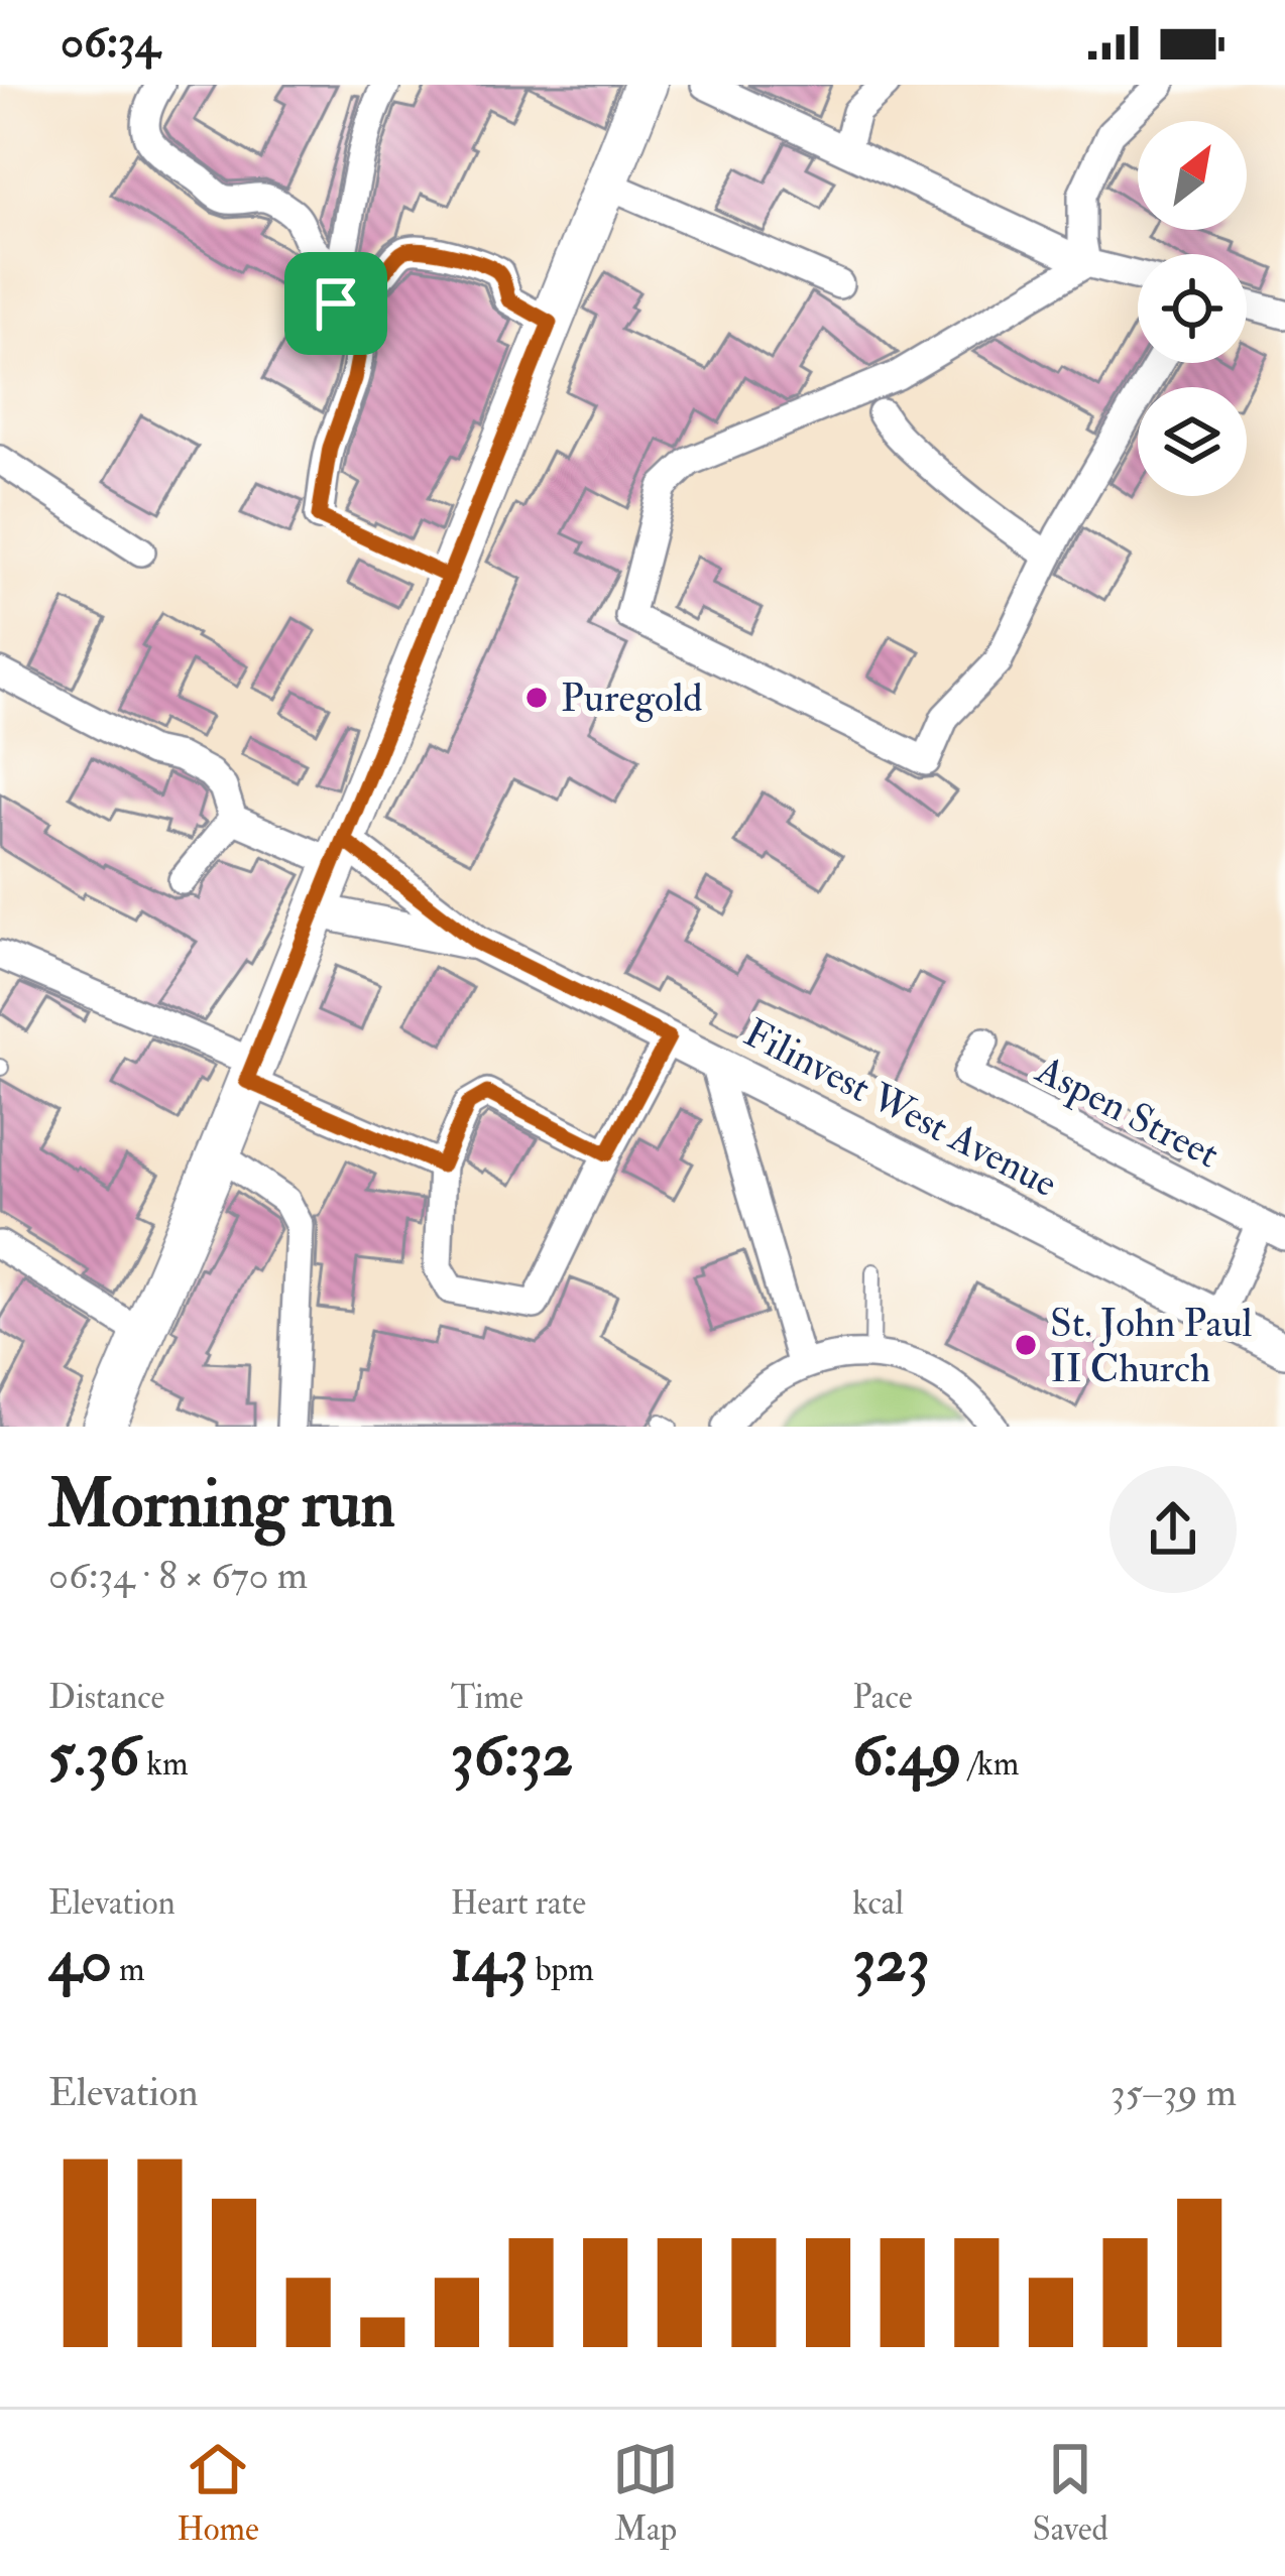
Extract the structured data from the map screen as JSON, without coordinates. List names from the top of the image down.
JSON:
{
  "streets": {
    "street": ["Filinvest West Avenue", "Aspen Street"]
  },
  "places": ["Puregold", "St. John Paul II Church"],
  "north": "top right",
  "page": {
    "status": "06:34",
    "heading": ["Morning run", "06:34 · 8 × 670 m"],
    "stats": [
      ["Distance", "5.36 km"],
      ["Time", "36:32"],
      ["Pace", "6:49 /km"],
      ["Elevation", "40 m"],
      ["Heart rate", "143 bpm"],
      ["kcal", "323"]
    ],
    "chart": ["Elevation", "35–39 m"],
    "tabs": ["Home", "Map", "Saved"]
  }
}
